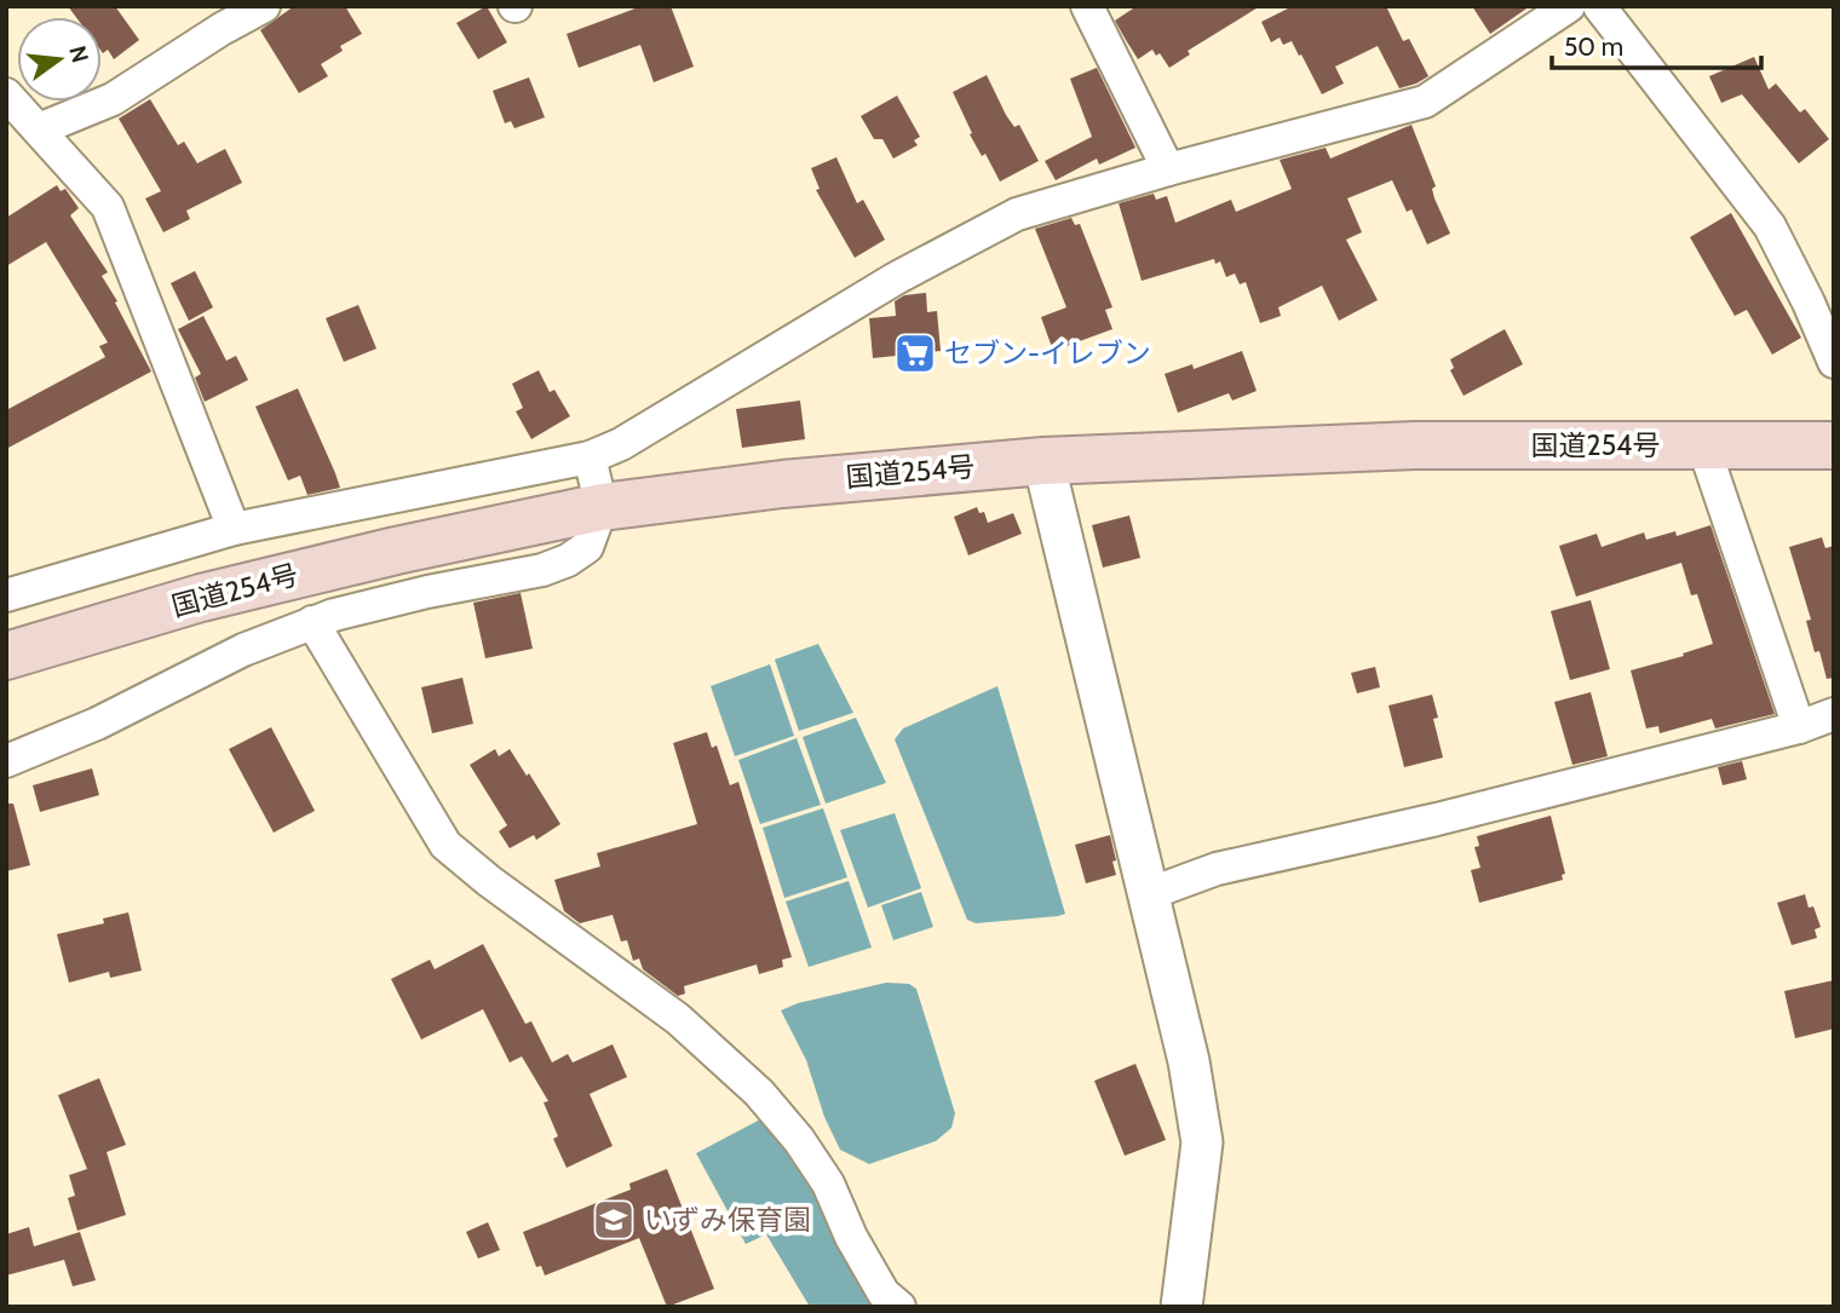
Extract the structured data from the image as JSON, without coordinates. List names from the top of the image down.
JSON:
{
  "streets": {
    "highway": ["国道254号"]
  },
  "places": {
    "supermarket": ["セブン-イレブン"],
    "school or university": ["いずみ保育園"]
  },
  "scale_bar": "50 m",
  "north": "right"
}
